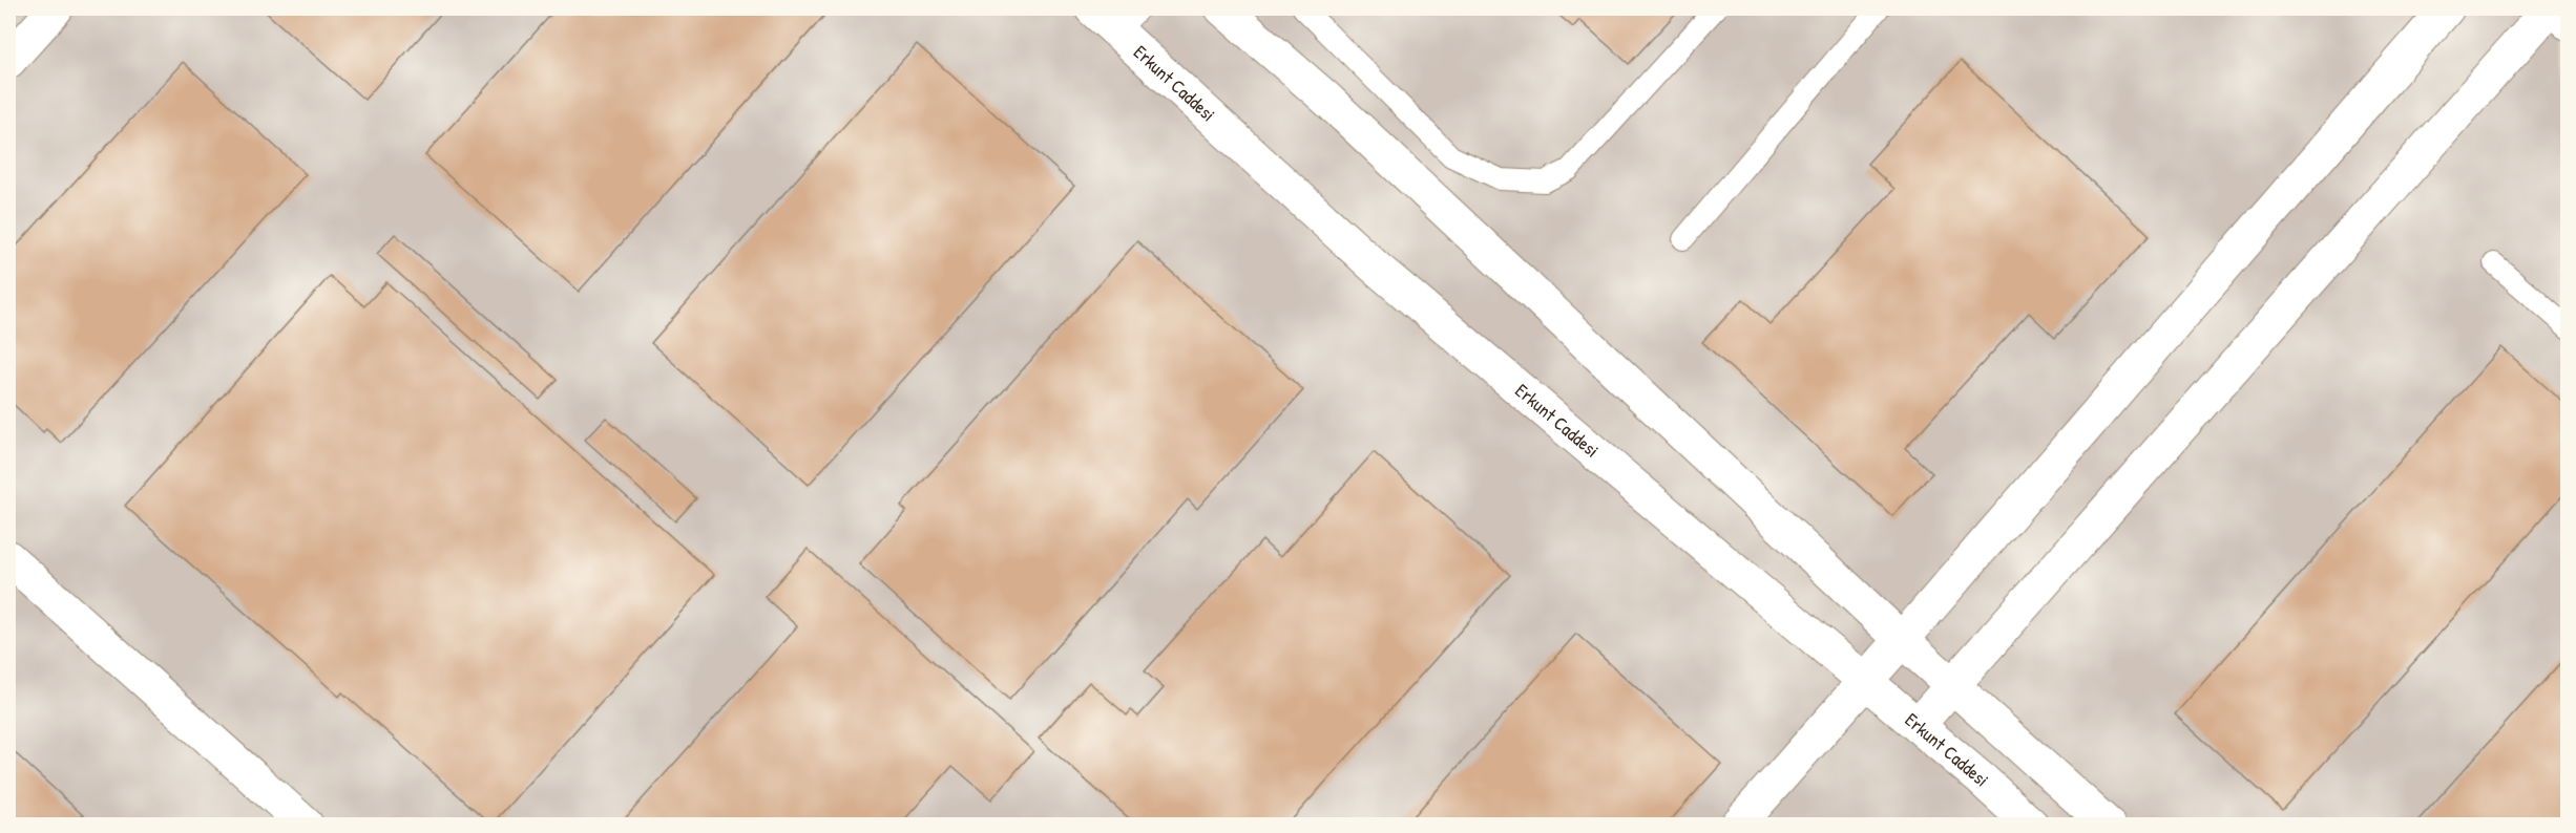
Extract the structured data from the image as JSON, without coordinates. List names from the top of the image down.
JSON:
{
  "streets": {
    "street": ["Erkunt Caddesi"]
  }
}
